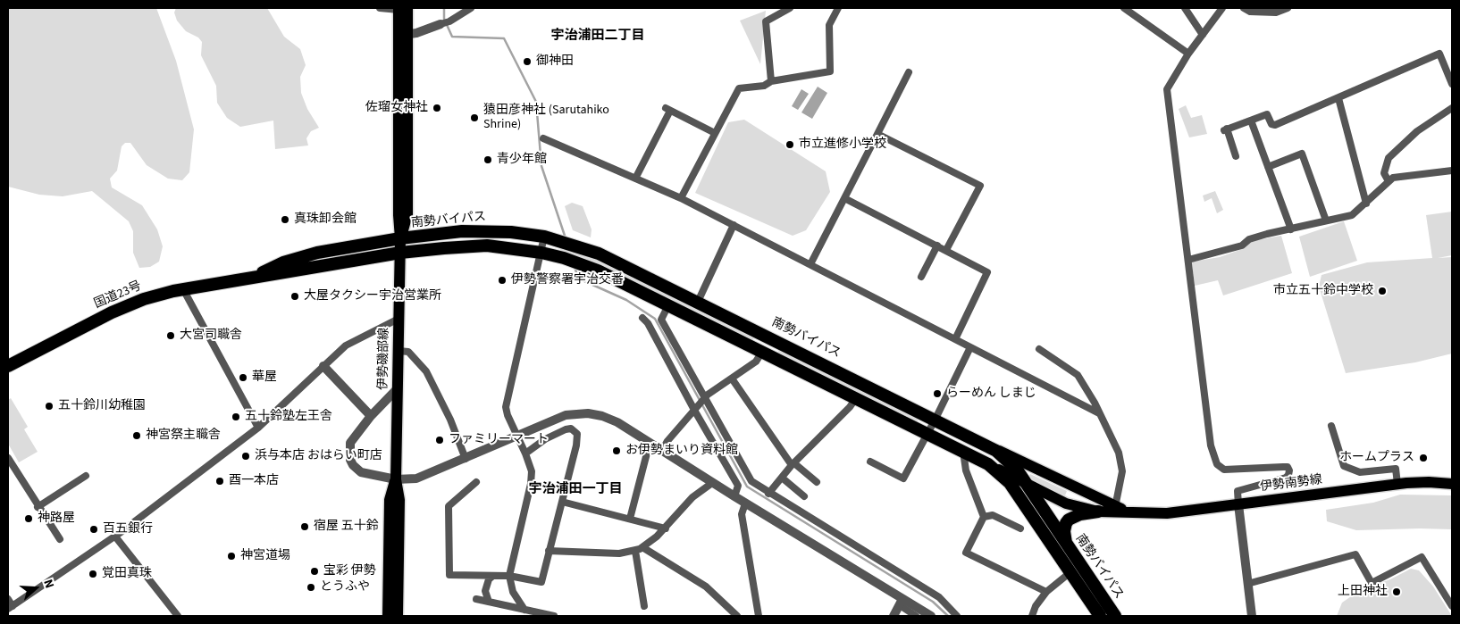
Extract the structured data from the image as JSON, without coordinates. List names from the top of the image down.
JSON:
{
  "streets": {
    "highway": ["南勢バイパス", "国道23号"],
    "main road": ["伊勢磯部線", "伊勢南勢線"]
  },
  "crossings": [
    ["南勢バイパス", "国道23号"],
    ["南勢バイパス", "伊勢磯部線"],
    ["南勢バイパス", "伊勢南勢線"],
    ["国道23号", "伊勢磯部線"]
  ],
  "districts": ["宇治浦田二丁目", "宇治浦田一丁目"],
  "places": [
    "御神田",
    "佐瑠女神社",
    "猿田彦神社 (Sarutahiko Shrine)",
    "市立進修小学校",
    "青少年館",
    "真珠卸会館",
    "伊勢警察署宇治交番",
    "市立五十鈴中学校",
    "大屋タクシー宇治営業所",
    "大宮司職舎",
    "華屋",
    "らーめん しまじ",
    "五十鈴川幼稚園",
    "五十鈴塾左王舎",
    "神宮祭主職舎",
    "ファミリーマート",
    "お伊勢まいり資料館",
    "浜与本店 おはらい町店",
    "ホームプラス",
    "酉一本店",
    "神路屋",
    "宿屋 五十鈴",
    "百五銀行",
    "神宮道場",
    "宝彩 伊勢",
    "覚田真珠",
    "とうふや",
    "上田神社"
  ],
  "north": "right"
}
